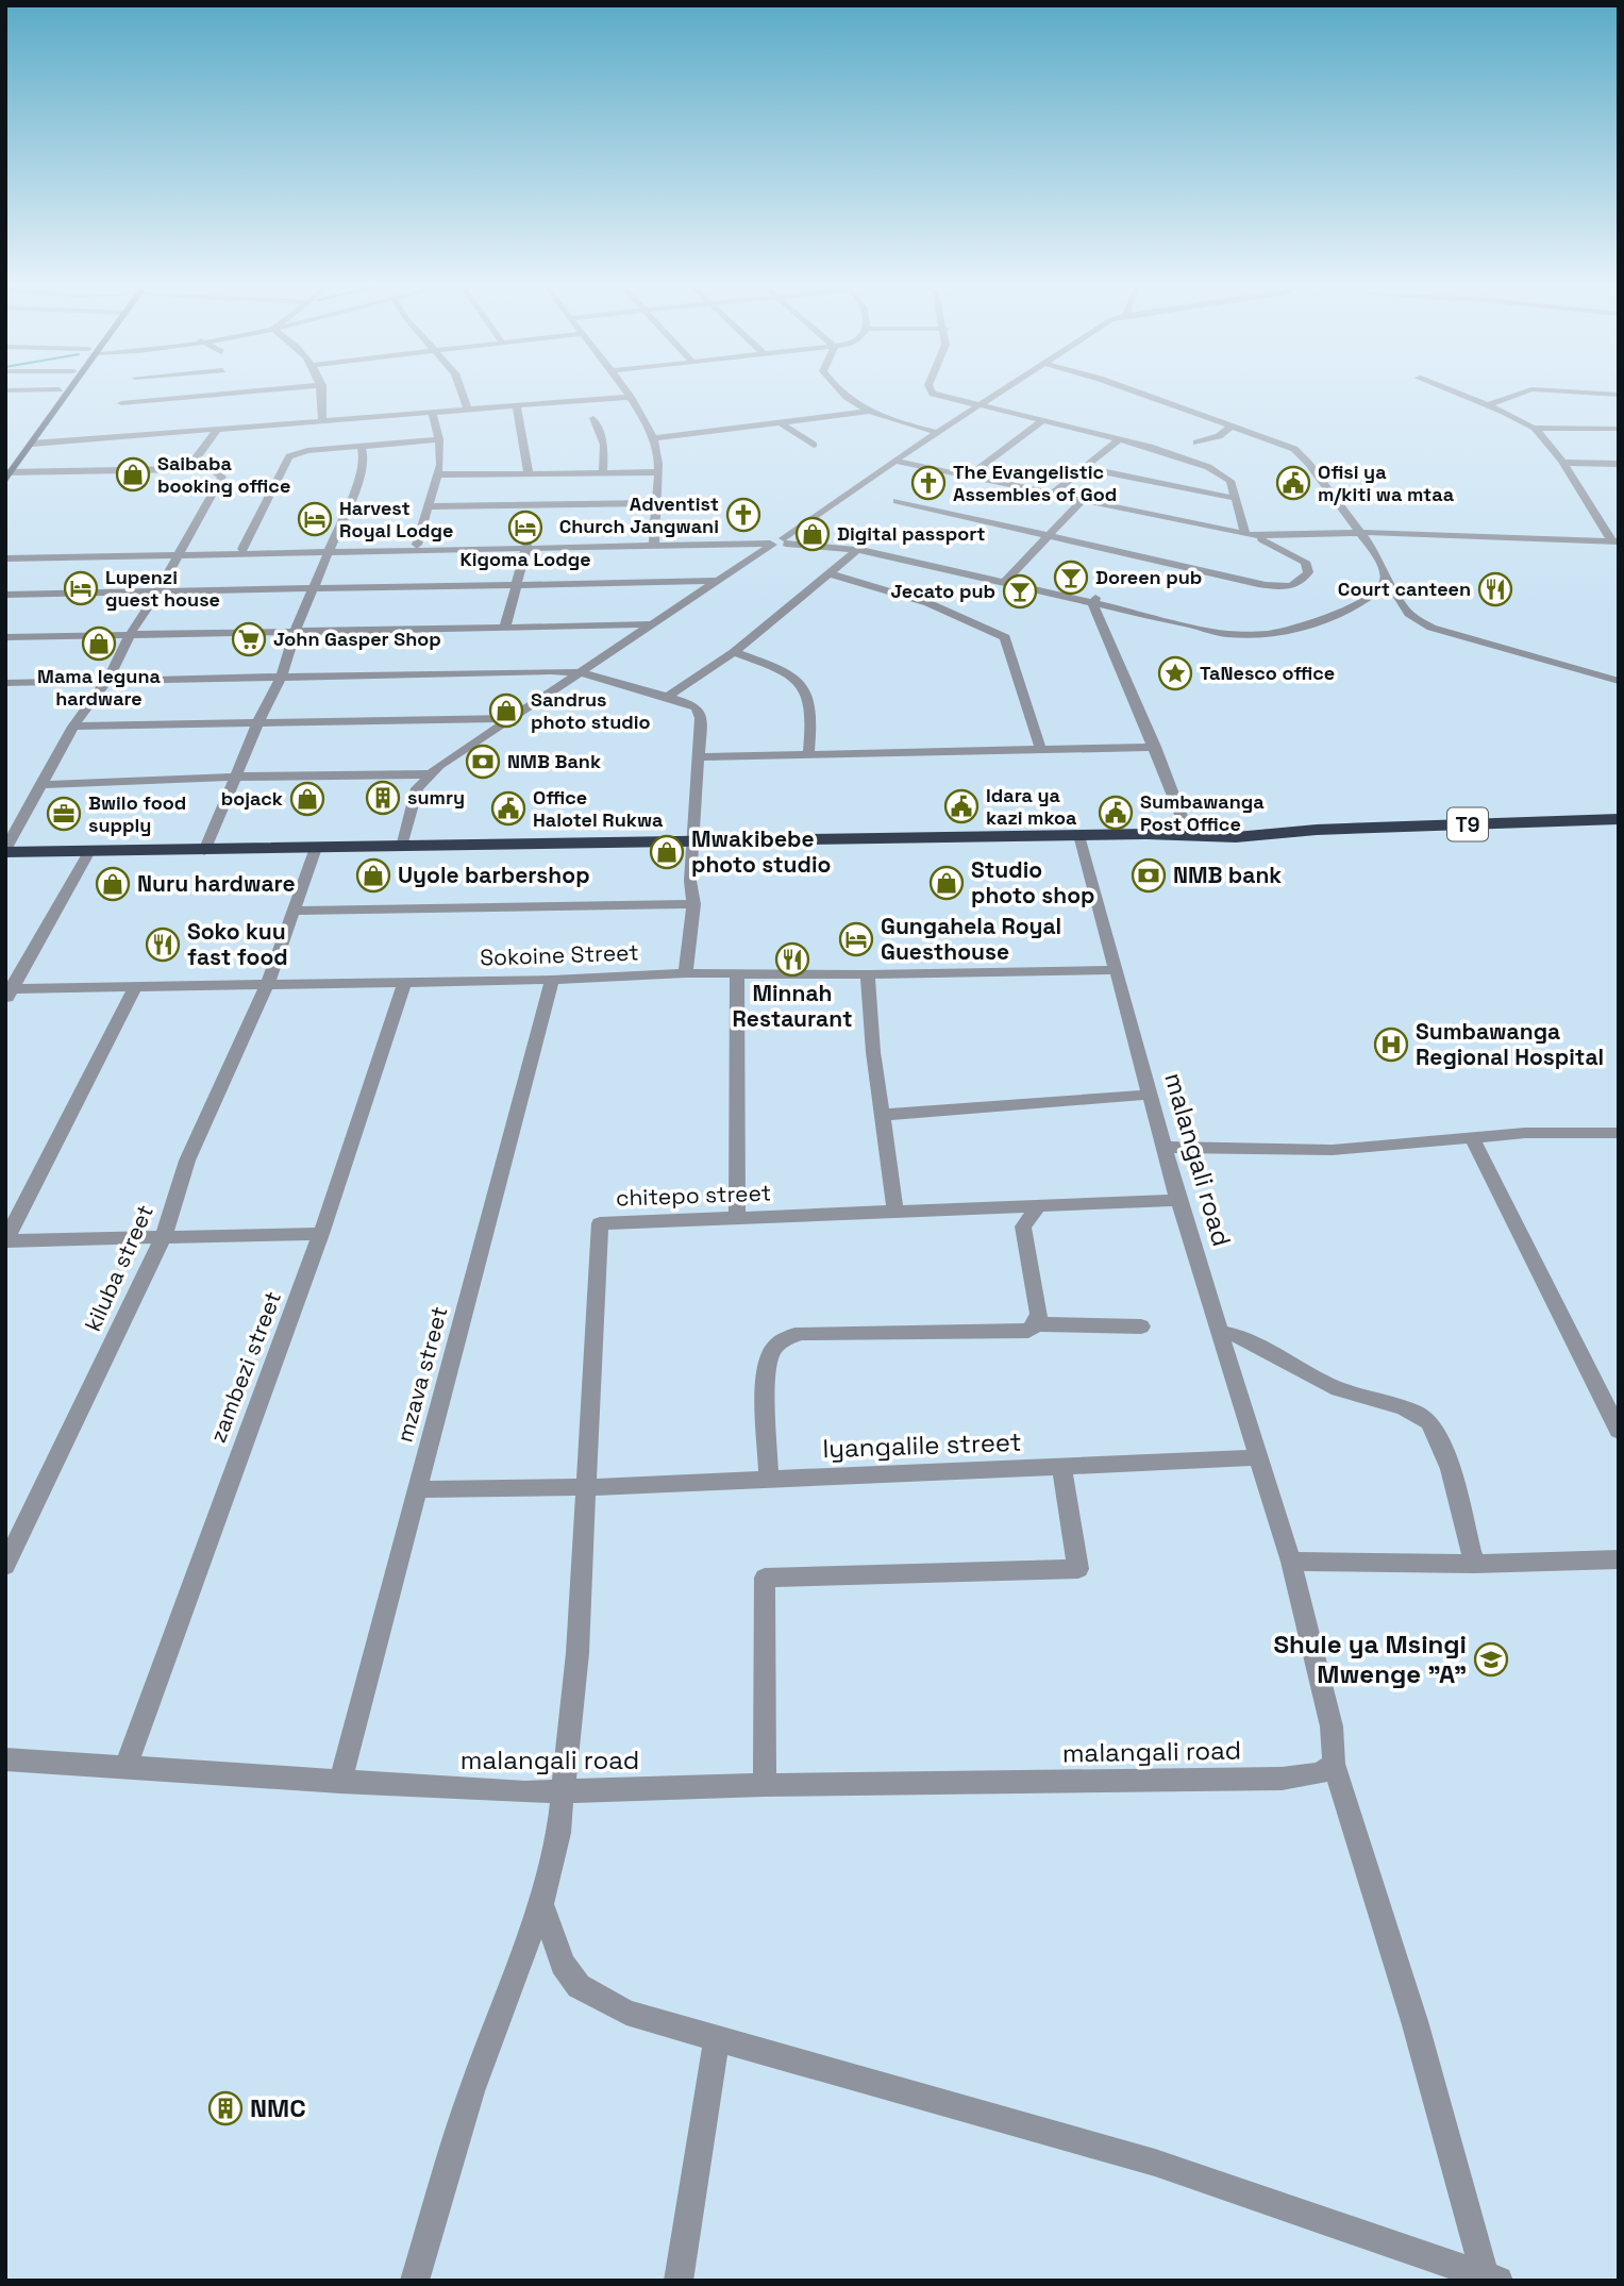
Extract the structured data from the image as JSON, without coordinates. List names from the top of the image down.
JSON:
{
  "streets": {
    "highway": ["T9"],
    "street": [
      "Sokoine Street",
      "malangali road",
      "chitepo street",
      "kiluba street",
      "zambezi street",
      "mzava street",
      "lyangalile street"
    ]
  },
  "crossings": [
    ["T9", "malangali road"],
    ["T9", "kiluba street"],
    ["Sokoine Street", "malangali road"],
    ["Sokoine Street", "kiluba street"],
    ["Sokoine Street", "zambezi street"],
    ["Sokoine Street", "mzava street"],
    ["malangali road", "chitepo street"],
    ["malangali road", "zambezi street"],
    ["malangali road", "mzava street"],
    ["malangali road", "lyangalile street"],
    ["chitepo street", "lyangalile street"],
    ["mzava street", "lyangalile street"]
  ],
  "places": {
    "shop": [
      "Saibaba booking office",
      "Digital passport",
      "Mama leguna hardware",
      "Sandrus photo studio",
      "bojack",
      "Mwakibebe photo studio",
      "Uyole barbershop",
      "Studio photo shop",
      "Nuru hardware"
    ],
    "church": ["The Evangelistic Assembles of God", "Adventist Church Jangwani"],
    "public building": [
      "Ofisi ya m/kiti wa mtaa",
      "Idara ya kazi mkoa",
      "Office Halotel Rukwa",
      "Sumbawanga Post Office"
    ],
    "hotel": [
      "Harvest Royal Lodge",
      "Kigoma Lodge",
      "Lupenzi guest house",
      "Gungahela Royal Guesthouse"
    ],
    "bar": ["Doreen pub", "Jecato pub"],
    "restaurant": ["Court canteen", "Soko kuu fast food", "Minnah Restaurant"],
    "supermarket": ["John Gasper Shop"],
    "place": ["TaNesco office"],
    "bank": ["NMB Bank", "NMB bank"],
    "building": ["sumry", "NMC"],
    "office": ["Bwilo food supply"],
    "hospital": ["Sumbawanga Regional Hospital"],
    "school or university": ["Shule ya Msingi Mwenge \"A\""]
  }
}
